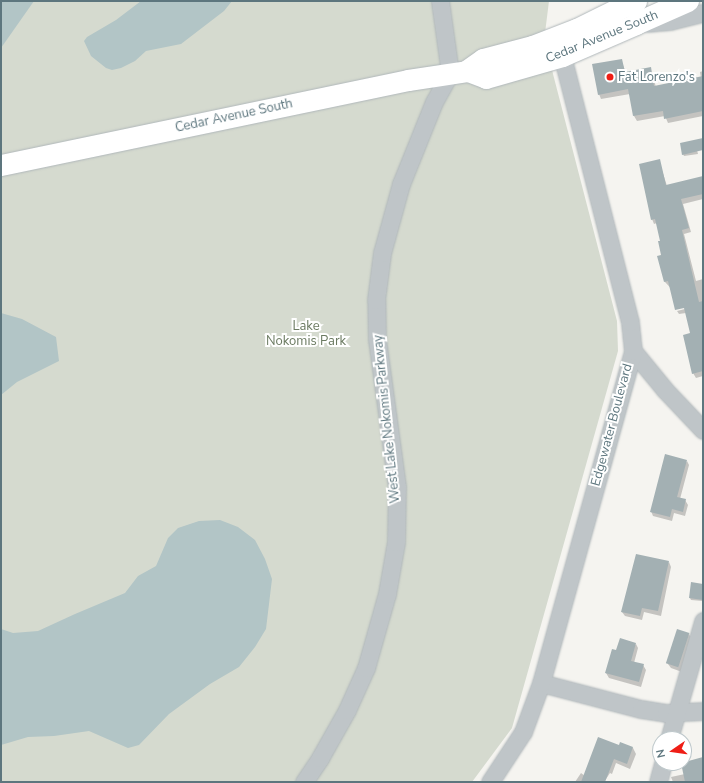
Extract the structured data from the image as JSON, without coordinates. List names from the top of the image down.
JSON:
{
  "streets": {
    "highway": ["Cedar Avenue South"],
    "street": ["West Lake Nokomis Parkway", "Edgewater Boulevard"]
  },
  "crossings": [
    ["Cedar Avenue South", "West Lake Nokomis Parkway"],
    ["Cedar Avenue South", "Edgewater Boulevard"]
  ],
  "parks": ["Lake Nokomis Park"],
  "places": ["Fat Lorenzo's"],
  "north": "left"
}
